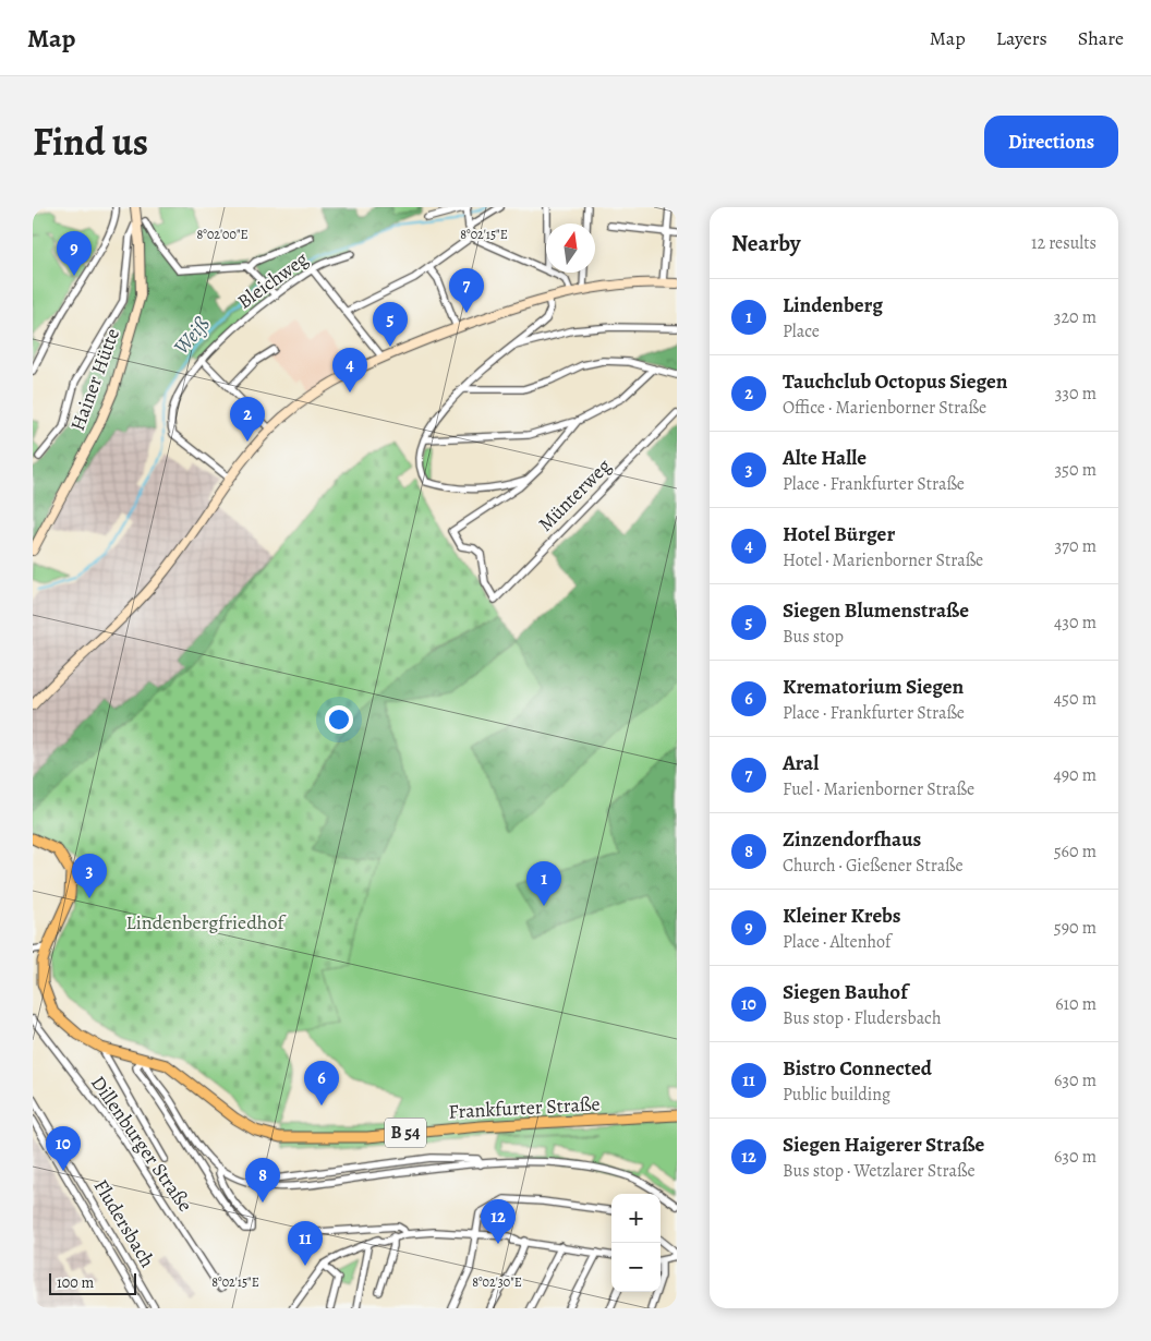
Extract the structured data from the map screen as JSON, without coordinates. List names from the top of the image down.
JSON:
{
  "streets": {
    "main road": ["Hainer Hütte", "Frankfurter Straße", "B 54"],
    "street": [
      "Bleichweg",
      "Münterweg",
      "Dillenburger Straße",
      "Fludersbach"
    ]
  },
  "water": ["Weiß"],
  "parks": ["Lindenbergfriedhof"],
  "scale_bar": "100 m",
  "north": "top",
  "page": {
    "header": "Map",
    "nav": ["Map", "Layers", "Share"],
    "title": "Find us",
    "buttons": "Directions",
    "heading": ["Nearby", "12 results"],
    "pins": [
      "9",
      "7",
      "5",
      "4",
      "2",
      "3",
      "1",
      "6",
      "10",
      "8",
      "12",
      "11"
    ],
    "list": [
      {
        "mark": "1",
        "name": "Lindenberg",
        "note": "Place",
        "value": "320 m"
      },
      {
        "mark": "2",
        "name": "Tauchclub Octopus Siegen",
        "note": "Office · Marienborner Straße",
        "value": "330 m"
      },
      {
        "mark": "3",
        "name": "Alte Halle",
        "note": "Place · Frankfurter Straße",
        "value": "350 m"
      },
      {
        "mark": "4",
        "name": "Hotel Bürger",
        "note": "Hotel · Marienborner Straße",
        "value": "370 m"
      },
      {
        "mark": "5",
        "name": "Siegen Blumenstraße",
        "note": "Bus stop",
        "value": "430 m"
      },
      {
        "mark": "6",
        "name": "Krematorium Siegen",
        "note": "Place · Frankfurter Straße",
        "value": "450 m"
      },
      {
        "mark": "7",
        "name": "Aral",
        "note": "Fuel · Marienborner Straße",
        "value": "490 m"
      },
      {
        "mark": "8",
        "name": "Zinzendorfhaus",
        "note": "Church · Gießener Straße",
        "value": "560 m"
      },
      {
        "mark": "9",
        "name": "Kleiner Krebs",
        "note": "Place · Altenhof",
        "value": "590 m"
      },
      {
        "mark": "10",
        "name": "Siegen Bauhof",
        "note": "Bus stop · Fludersbach",
        "value": "610 m"
      },
      {
        "mark": "11",
        "name": "Bistro Connected",
        "note": "Public building",
        "value": "630 m"
      },
      {
        "mark": "12",
        "name": "Siegen Haigerer Straße",
        "note": "Bus stop · Wetzlarer Straße",
        "value": "630 m"
      }
    ],
    "map_buttons": ["+", "−"],
    "scale": "100 m"
  },
  "coordinates": ["8°02'00\"E", "8°02'15\"E", "8°02'30\"E"]
}
